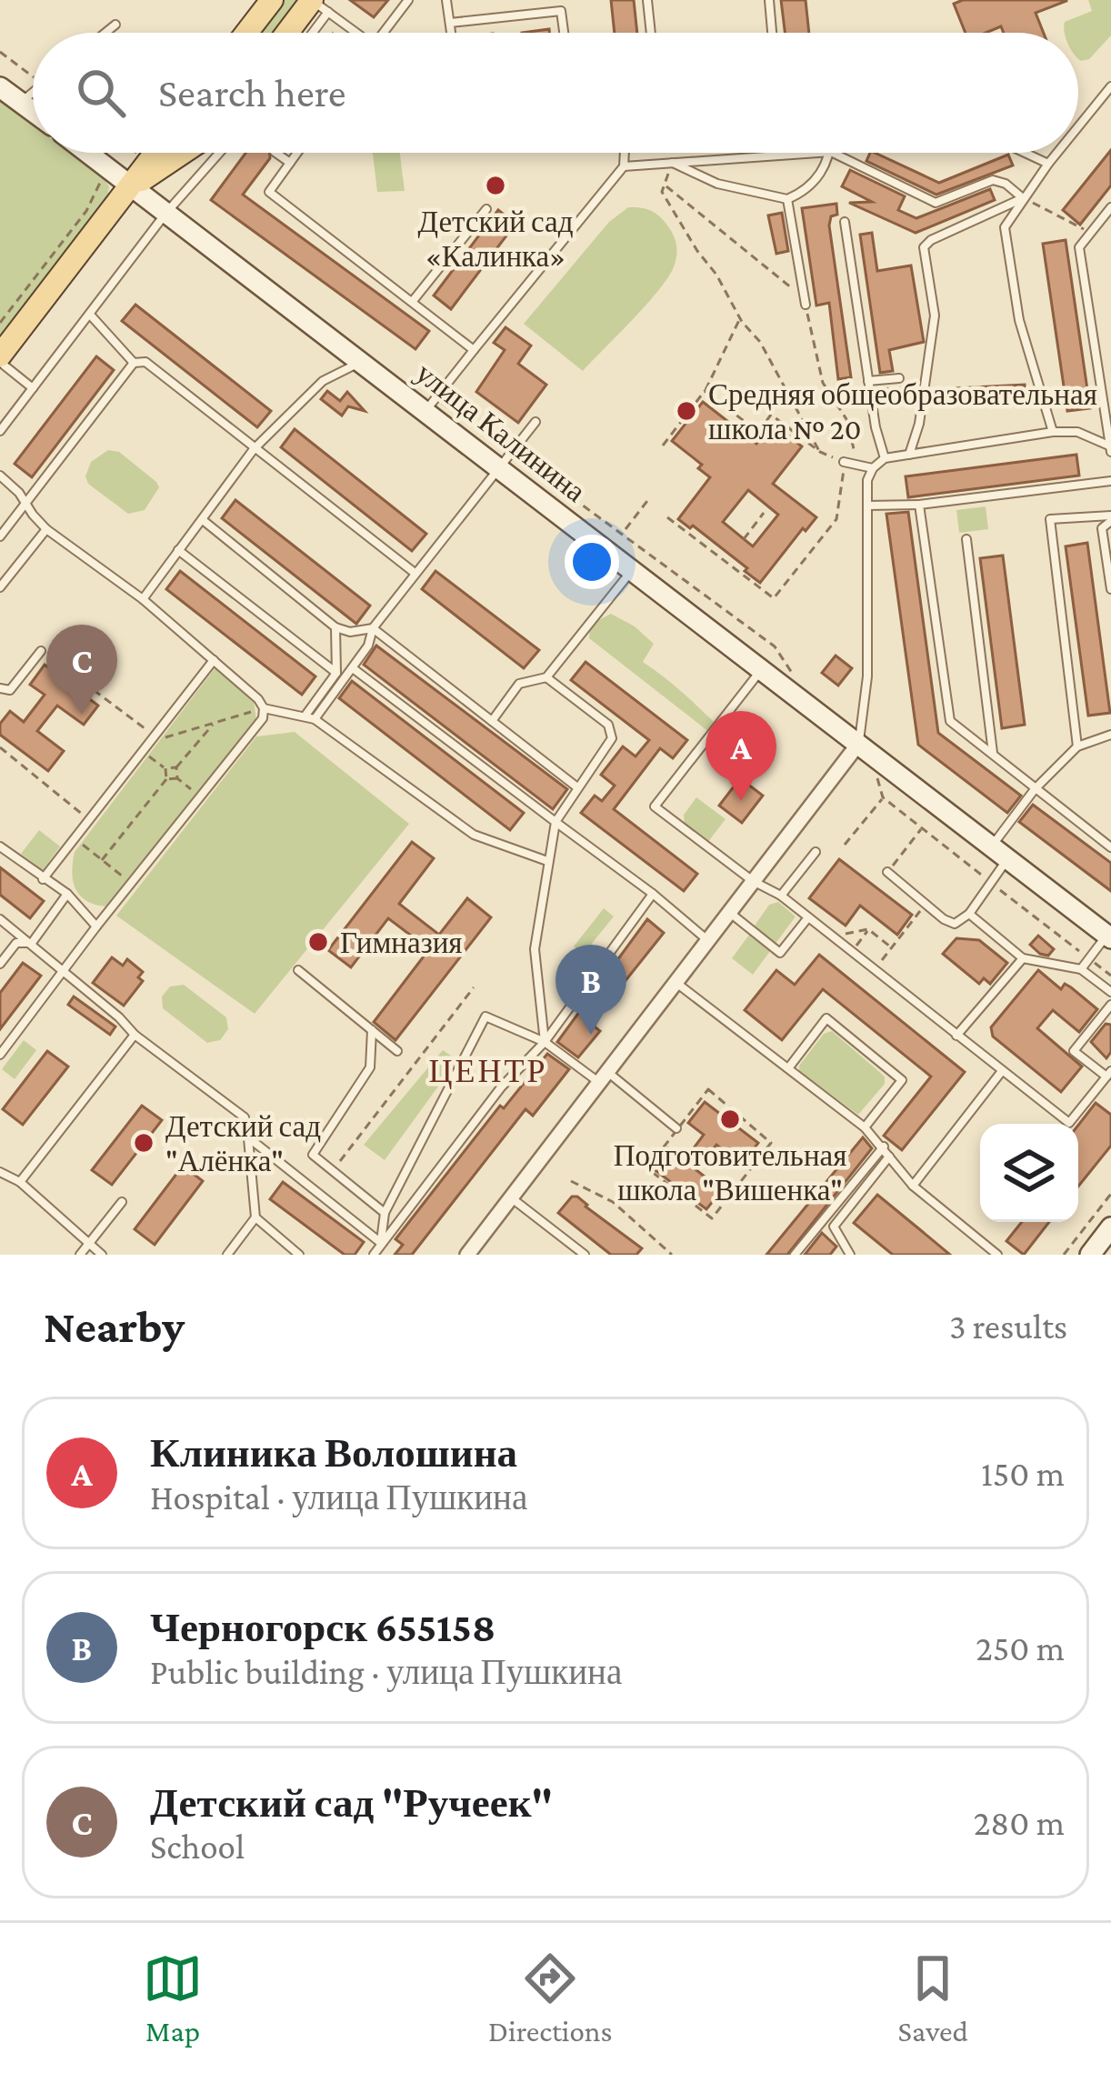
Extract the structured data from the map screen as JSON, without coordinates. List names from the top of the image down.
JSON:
{
  "streets": {
    "main road": ["улица Калинина"]
  },
  "districts": ["ЦЕНТР"],
  "places": [
    "Детский сад «Калинка»",
    "Средняя общеобразовательная школа № 20",
    "Гимназия",
    "Подготовительная школа \"Вишенка\"",
    "Детский сад \"Алёнка\""
  ],
  "page": {
    "search": "Search here",
    "pins": ["C", "A", "B"],
    "heading": ["Nearby", "3 results"],
    "list": [
      {
        "mark": "A",
        "name": "Клиника Волошина",
        "note": "Hospital · улица Пушкина",
        "value": "150 m"
      },
      {
        "mark": "B",
        "name": "Черногорск 655158",
        "note": "Public building · улица Пушкина",
        "value": "250 m"
      },
      {
        "mark": "C",
        "name": "Детский сад \"Ручеек\"",
        "note": "School",
        "value": "280 m"
      }
    ],
    "nav": ["Map", "Directions", "Saved"]
  }
}
